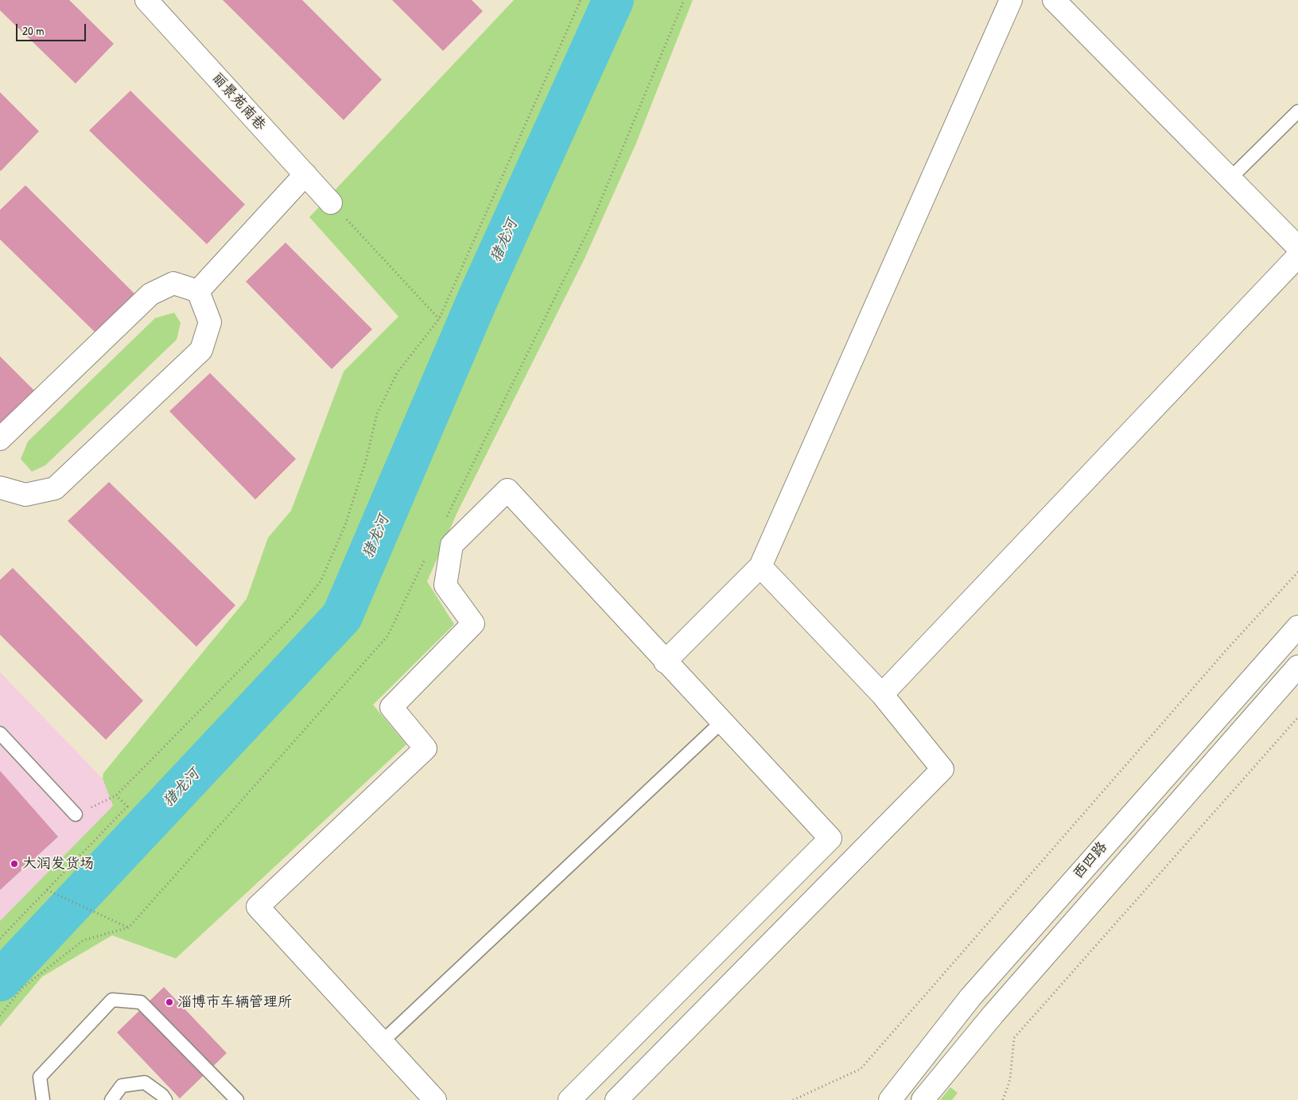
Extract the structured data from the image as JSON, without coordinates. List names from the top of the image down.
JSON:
{
  "streets": {
    "street": ["丽景苑南巷", "西四路"]
  },
  "water": ["猪龙河"],
  "places": ["大润发货场", "淄博市车辆管理所"],
  "scale_bar": "20 m"
}
